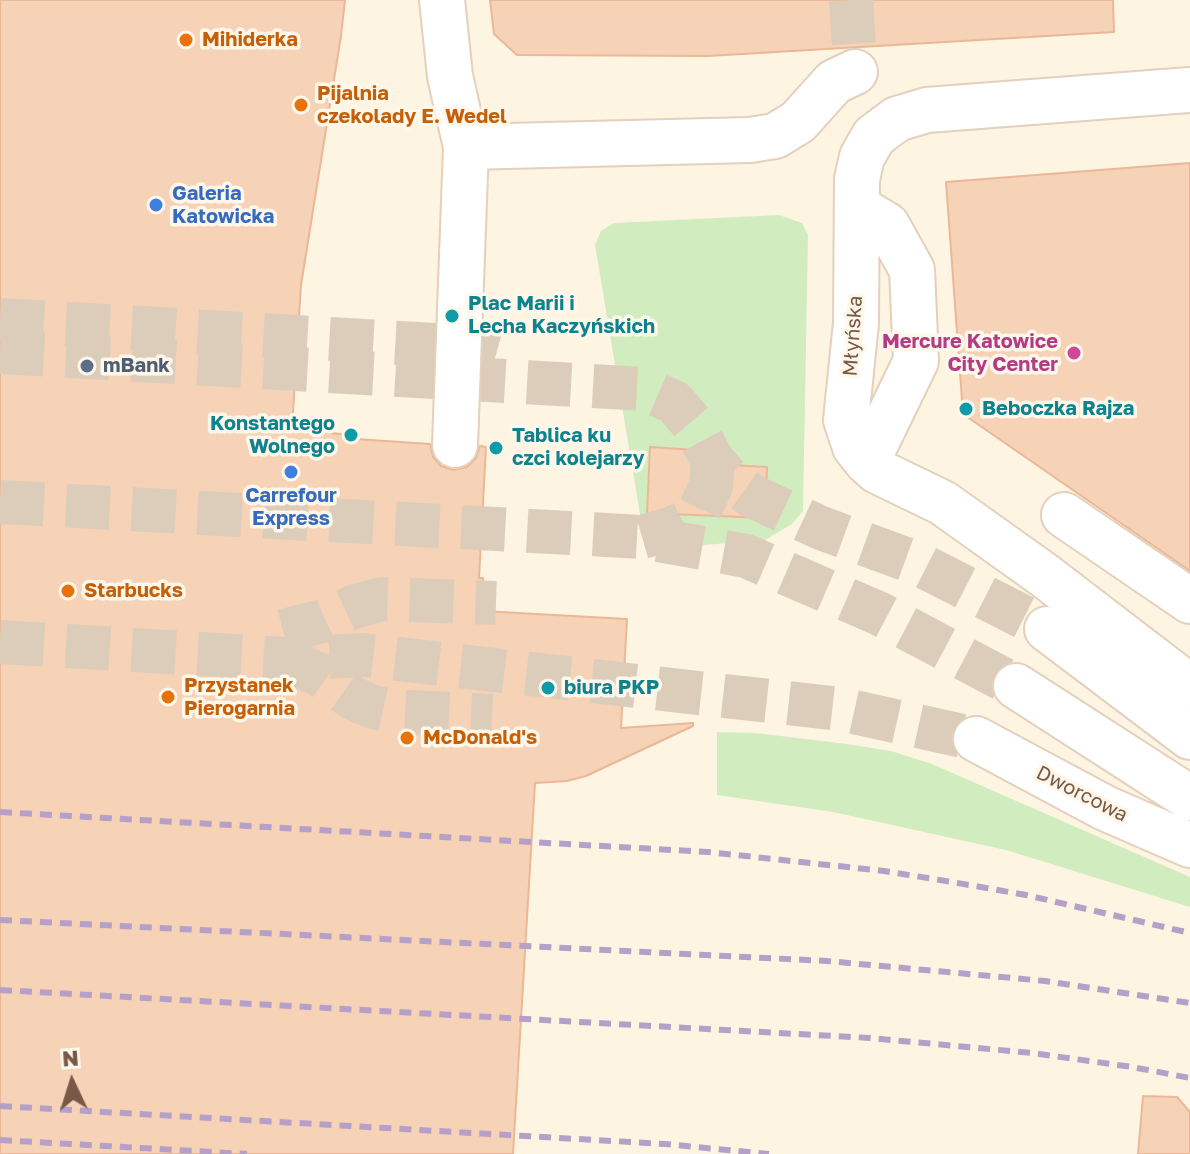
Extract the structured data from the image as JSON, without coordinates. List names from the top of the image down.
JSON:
{
  "streets": {
    "street": ["Młyńska", "Dworcowa"]
  },
  "places": [
    "Mihiderka",
    "Pijalnia czekolady E. Wedel",
    "Galeria Katowicka",
    "Plac Marii i Lecha Kaczyńskich",
    "Mercure Katowice City Center",
    "mBank",
    "Beboczka Rajza",
    "Konstantego Wolnego",
    "Tablica ku czci kolejarzy",
    "Carrefour Express",
    "Starbucks",
    "biura PKP",
    "Przystanek Pierogarnia",
    "McDonald's"
  ],
  "north": "top"
}
